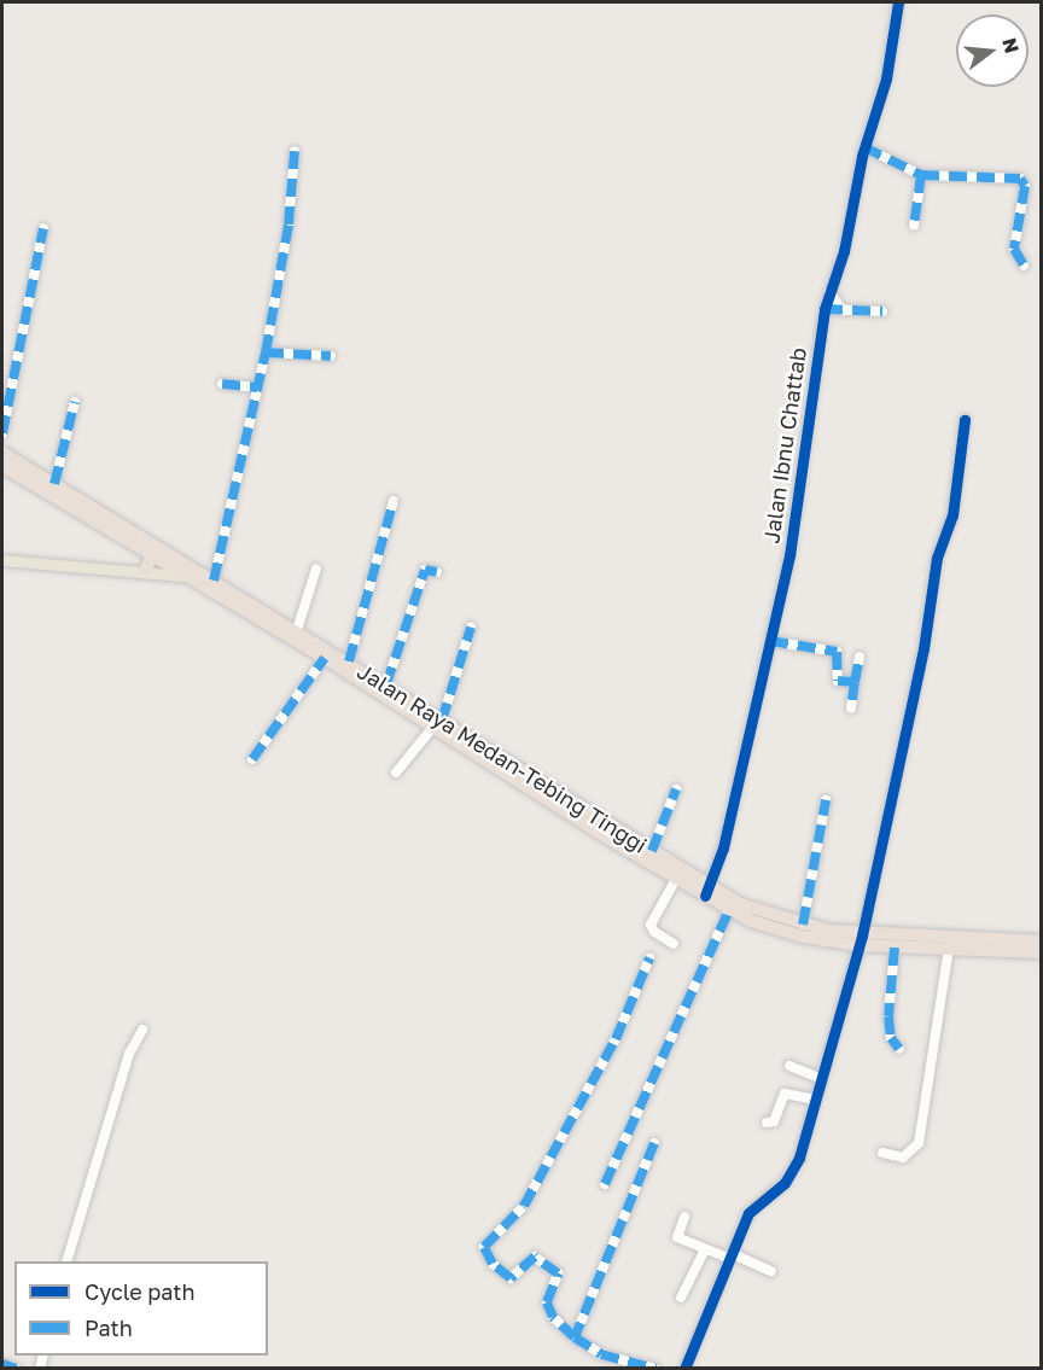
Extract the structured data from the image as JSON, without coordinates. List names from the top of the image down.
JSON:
{
  "streets": {
    "highway": ["Jalan Raya Medan-Tebing Tinggi"],
    "street": ["Jalan Ibnu Chattab"]
  },
  "crossings": [
    ["Jalan Ibnu Chattab", "Jalan Raya Medan-Tebing Tinggi"]
  ],
  "legend": ["Cycle path", "Path"],
  "north": "right"
}
